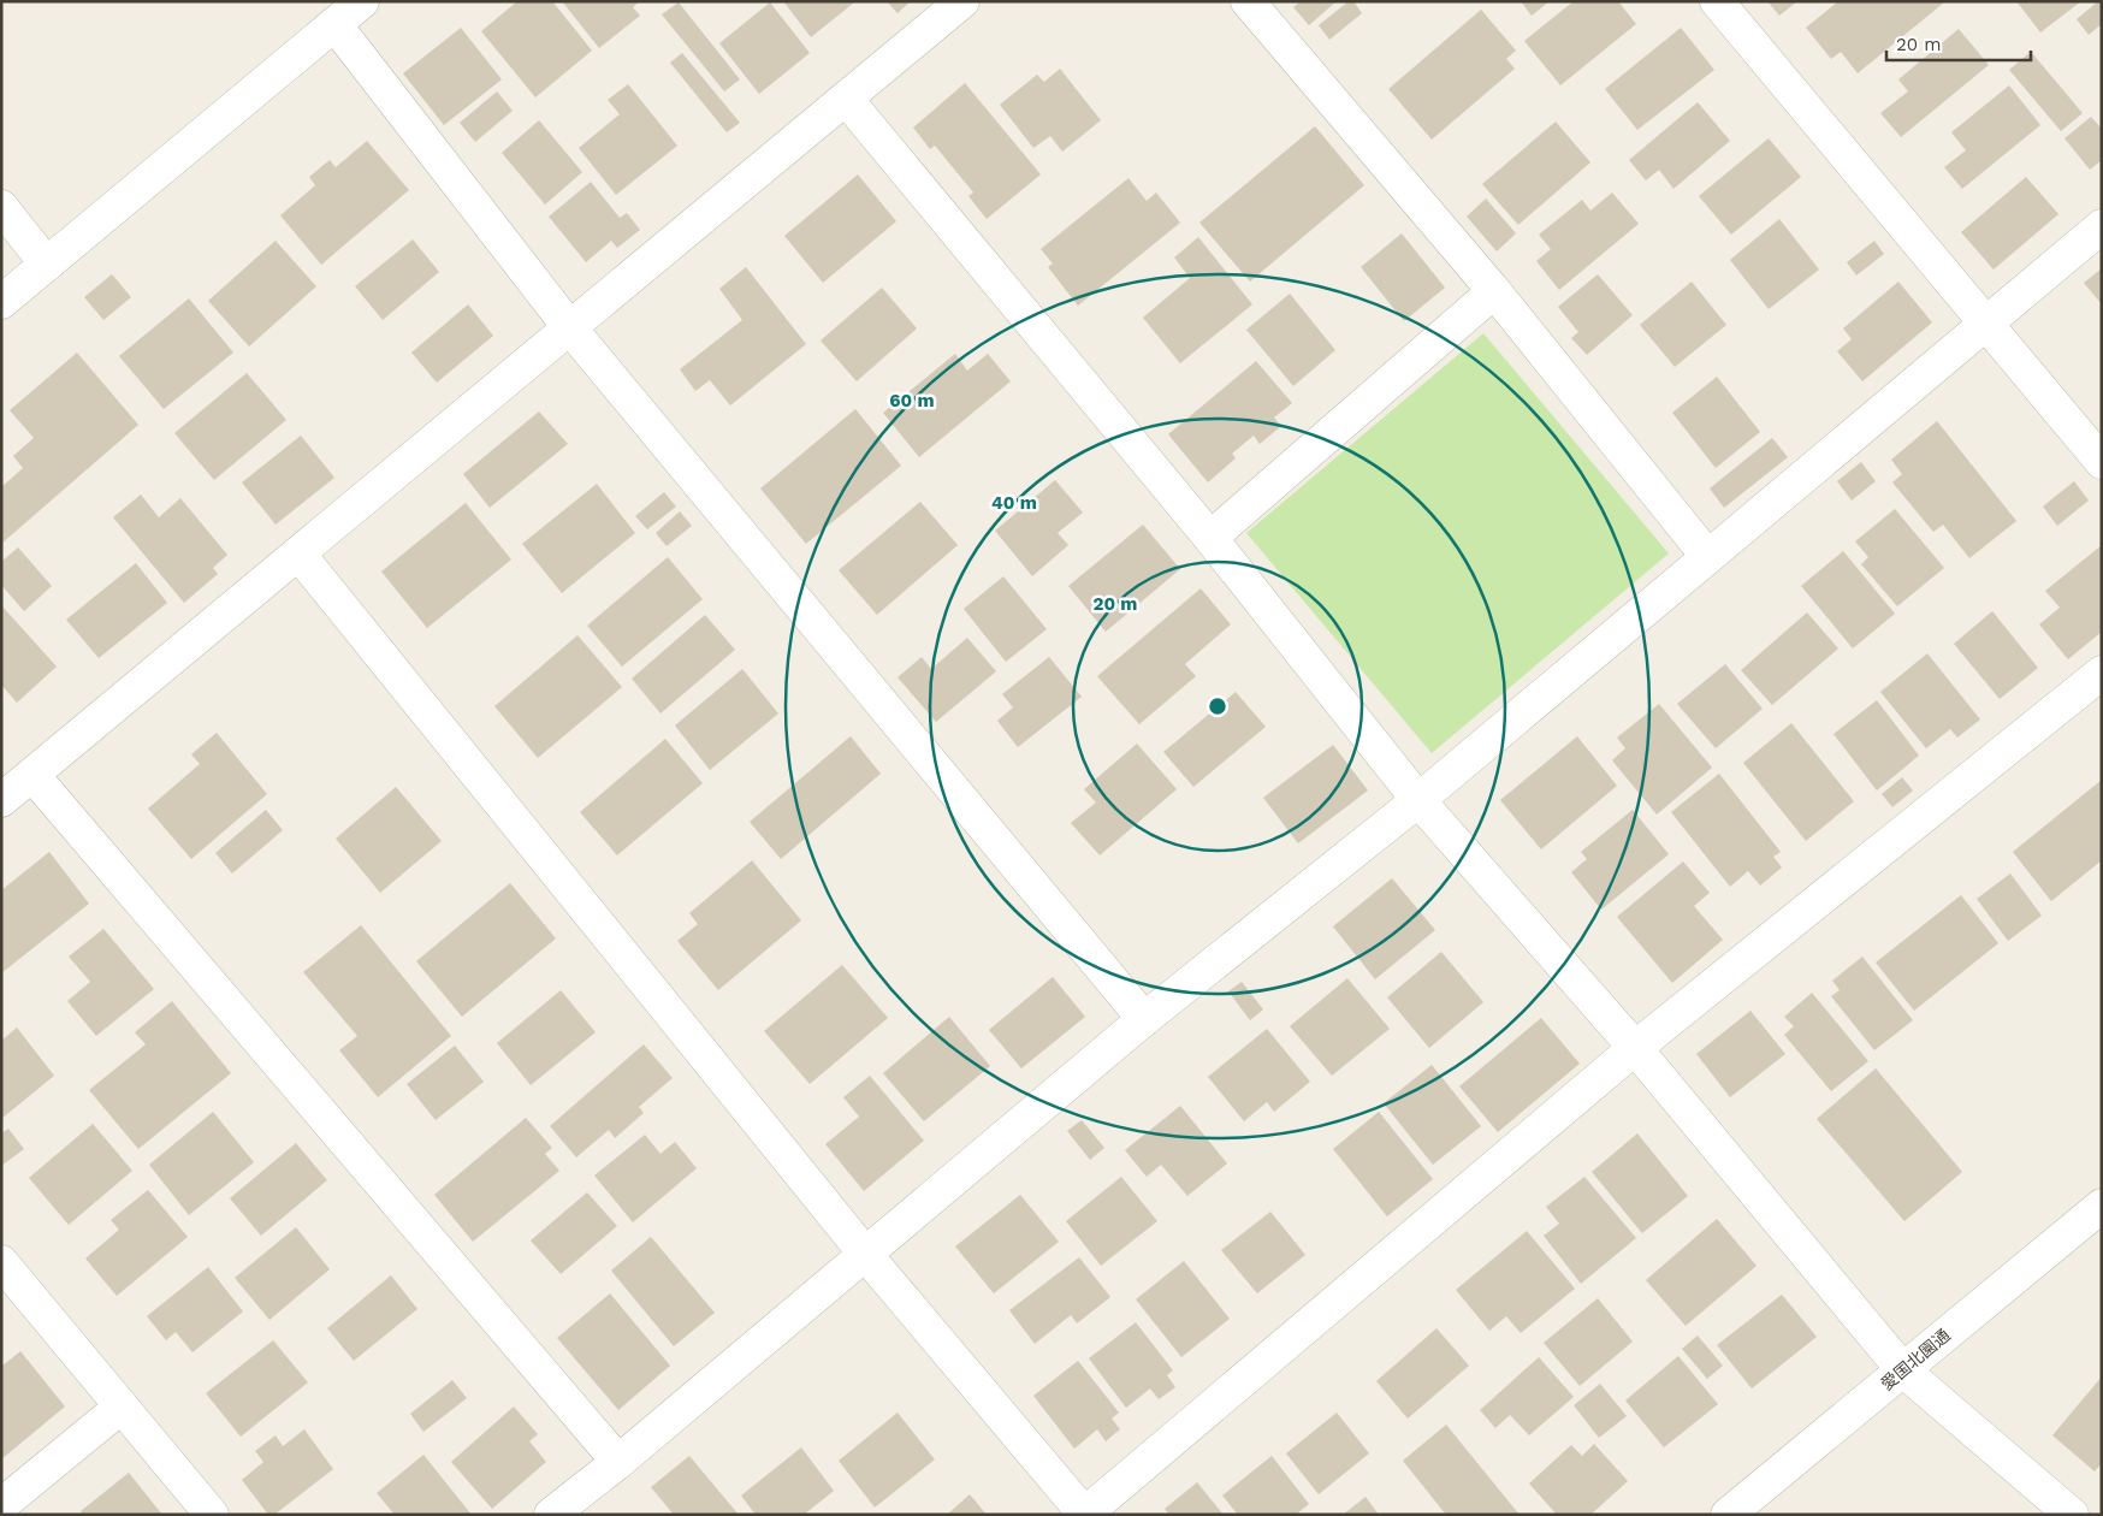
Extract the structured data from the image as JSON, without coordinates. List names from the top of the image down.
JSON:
{
  "streets": {
    "street": ["愛国北園通"]
  },
  "scale_bar": "20 m",
  "rings": ["60 m", "40 m", "20 m"]
}
